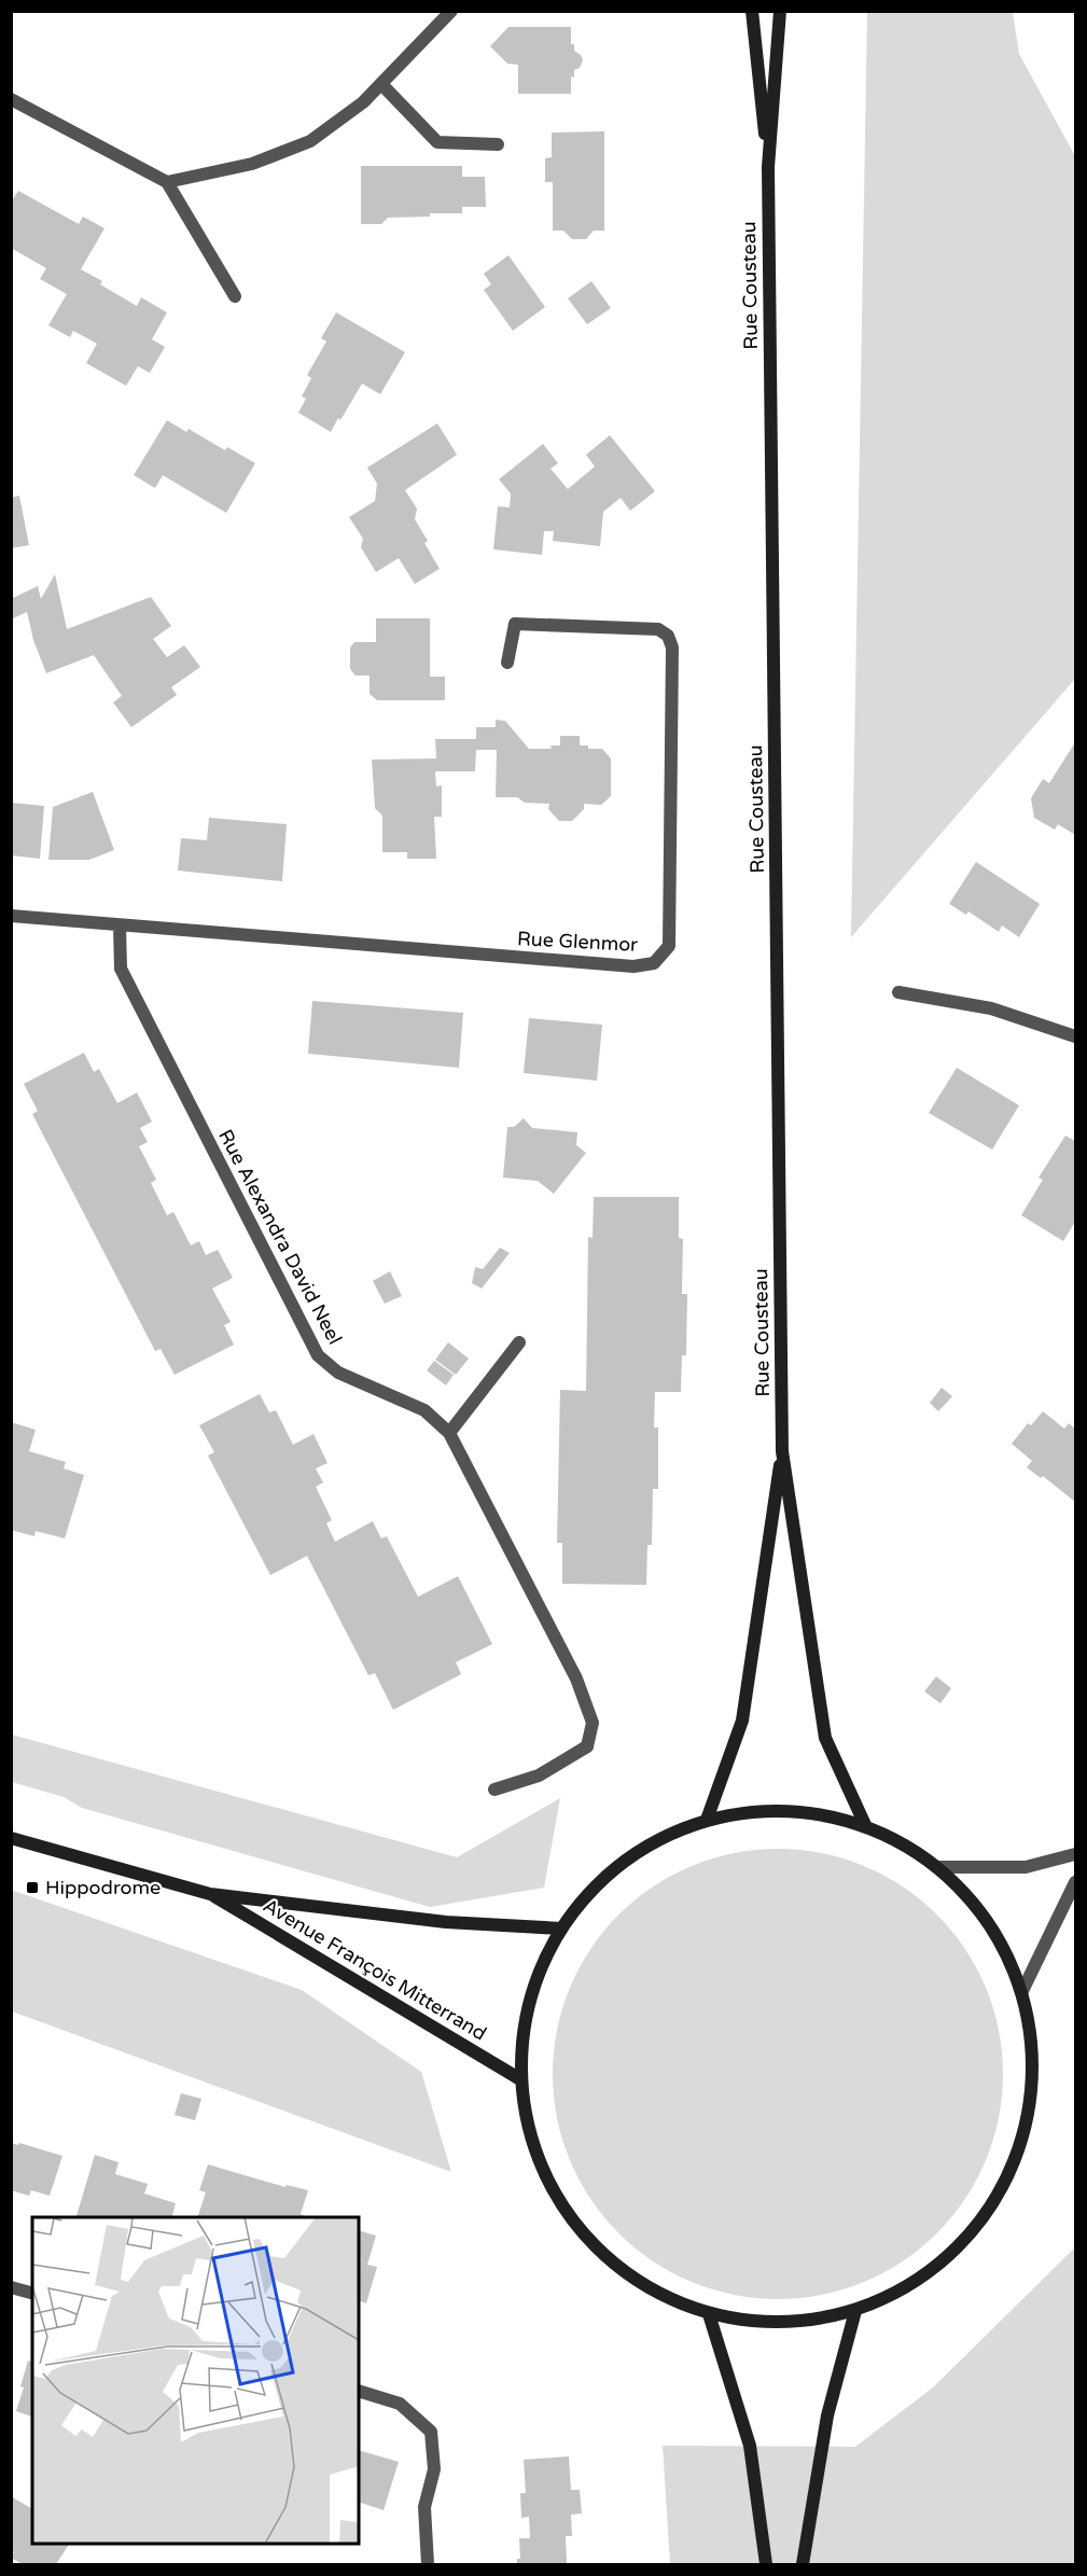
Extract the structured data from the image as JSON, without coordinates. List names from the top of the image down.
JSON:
{
  "streets": {
    "main road": ["Rue Cousteau", "Avenue François Mitterrand"],
    "street": ["Rue Glenmor", "Rue Alexandra David Neel"]
  },
  "crossings": [
    ["Rue Glenmor", "Rue Alexandra David Neel"]
  ],
  "places": {
    "transit": ["Hippodrome"]
  }
}
